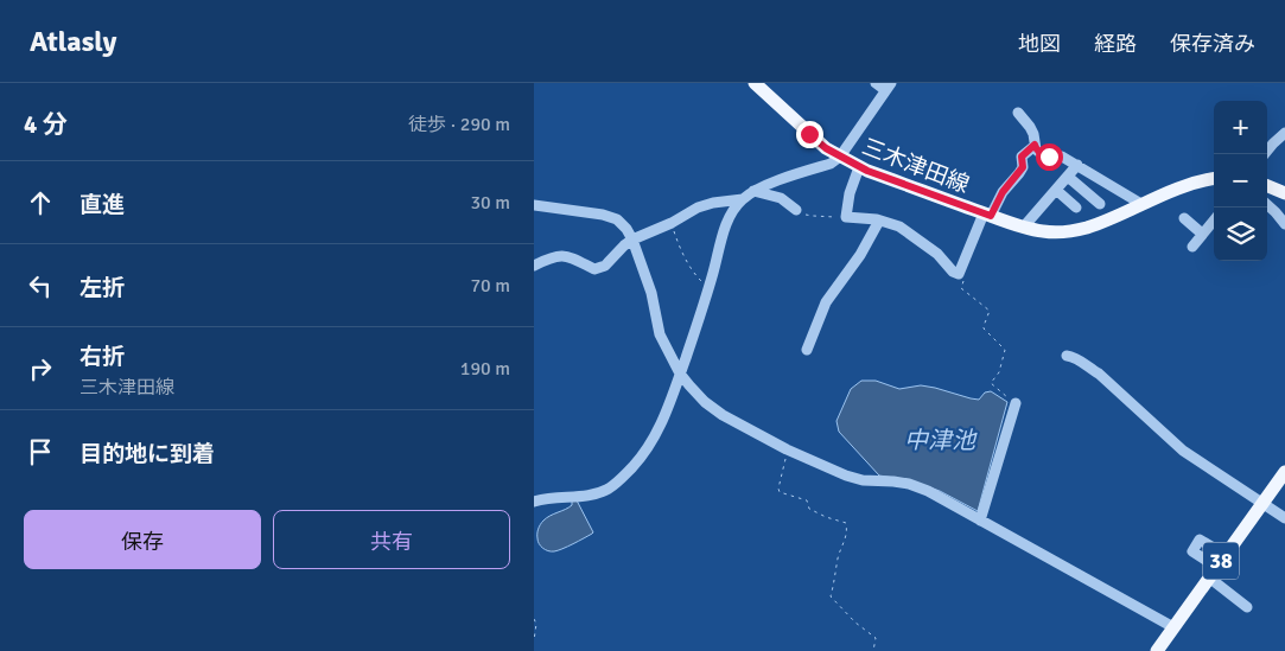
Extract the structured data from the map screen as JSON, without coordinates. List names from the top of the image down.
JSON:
{
  "streets": {
    "main road": ["三木津田線", "38"]
  },
  "water": ["中津池"],
  "page": {
    "header": "Atlasly",
    "nav": ["地図", "経路", "保存済み"],
    "heading": ["4 分", "徒歩 · 290 m"],
    "map_buttons": ["+", "−"],
    "list": [
      ["直進", "30 m"],
      ["左折", "70 m"],
      ["右折", "三木津田線", "190 m"],
      "目的地に到着"
    ],
    "buttons": ["保存", "共有"]
  }
}
